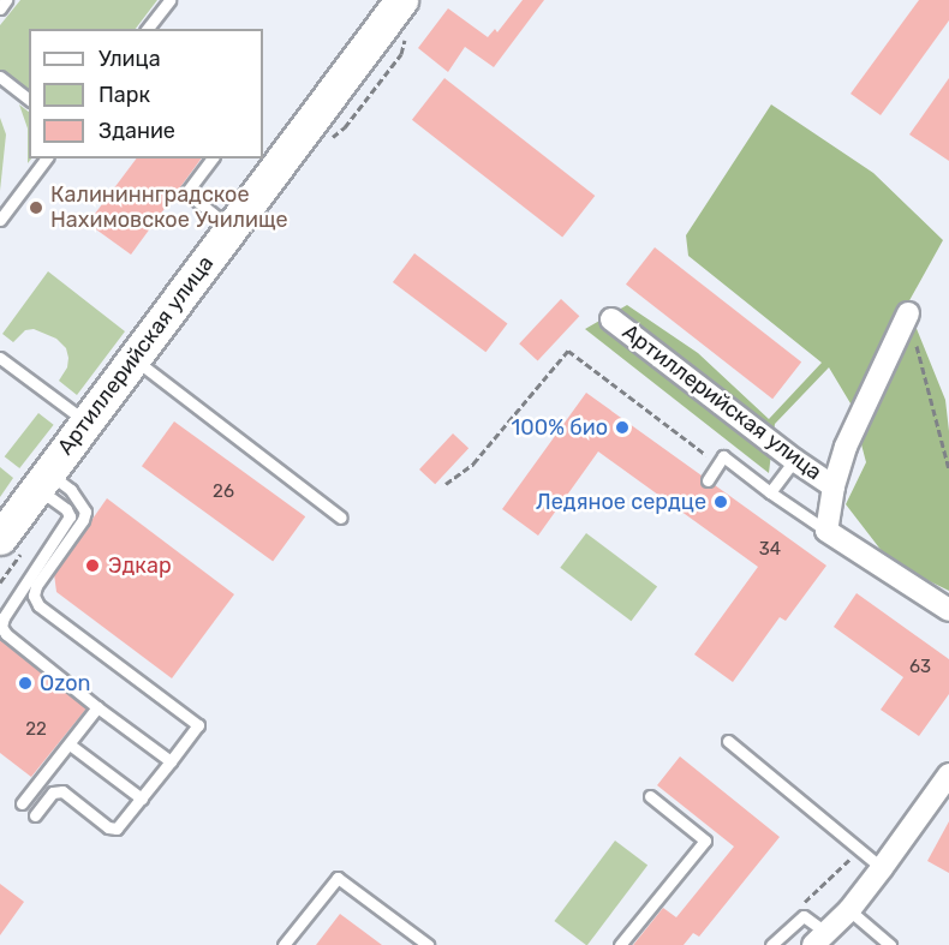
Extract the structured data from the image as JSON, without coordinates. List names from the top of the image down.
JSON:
{
  "streets": {
    "main road": ["Артиллерийская улица"]
  },
  "places": [
    "Калининнградское Нахимовское Училище",
    "100% био",
    "Ледяное сердце",
    "Эдкар",
    "Ozon"
  ],
  "house_numbers": [
    "26",
    "34",
    "63",
    "22"
  ],
  "legend": ["Улица", "Парк", "Здание"]
}
